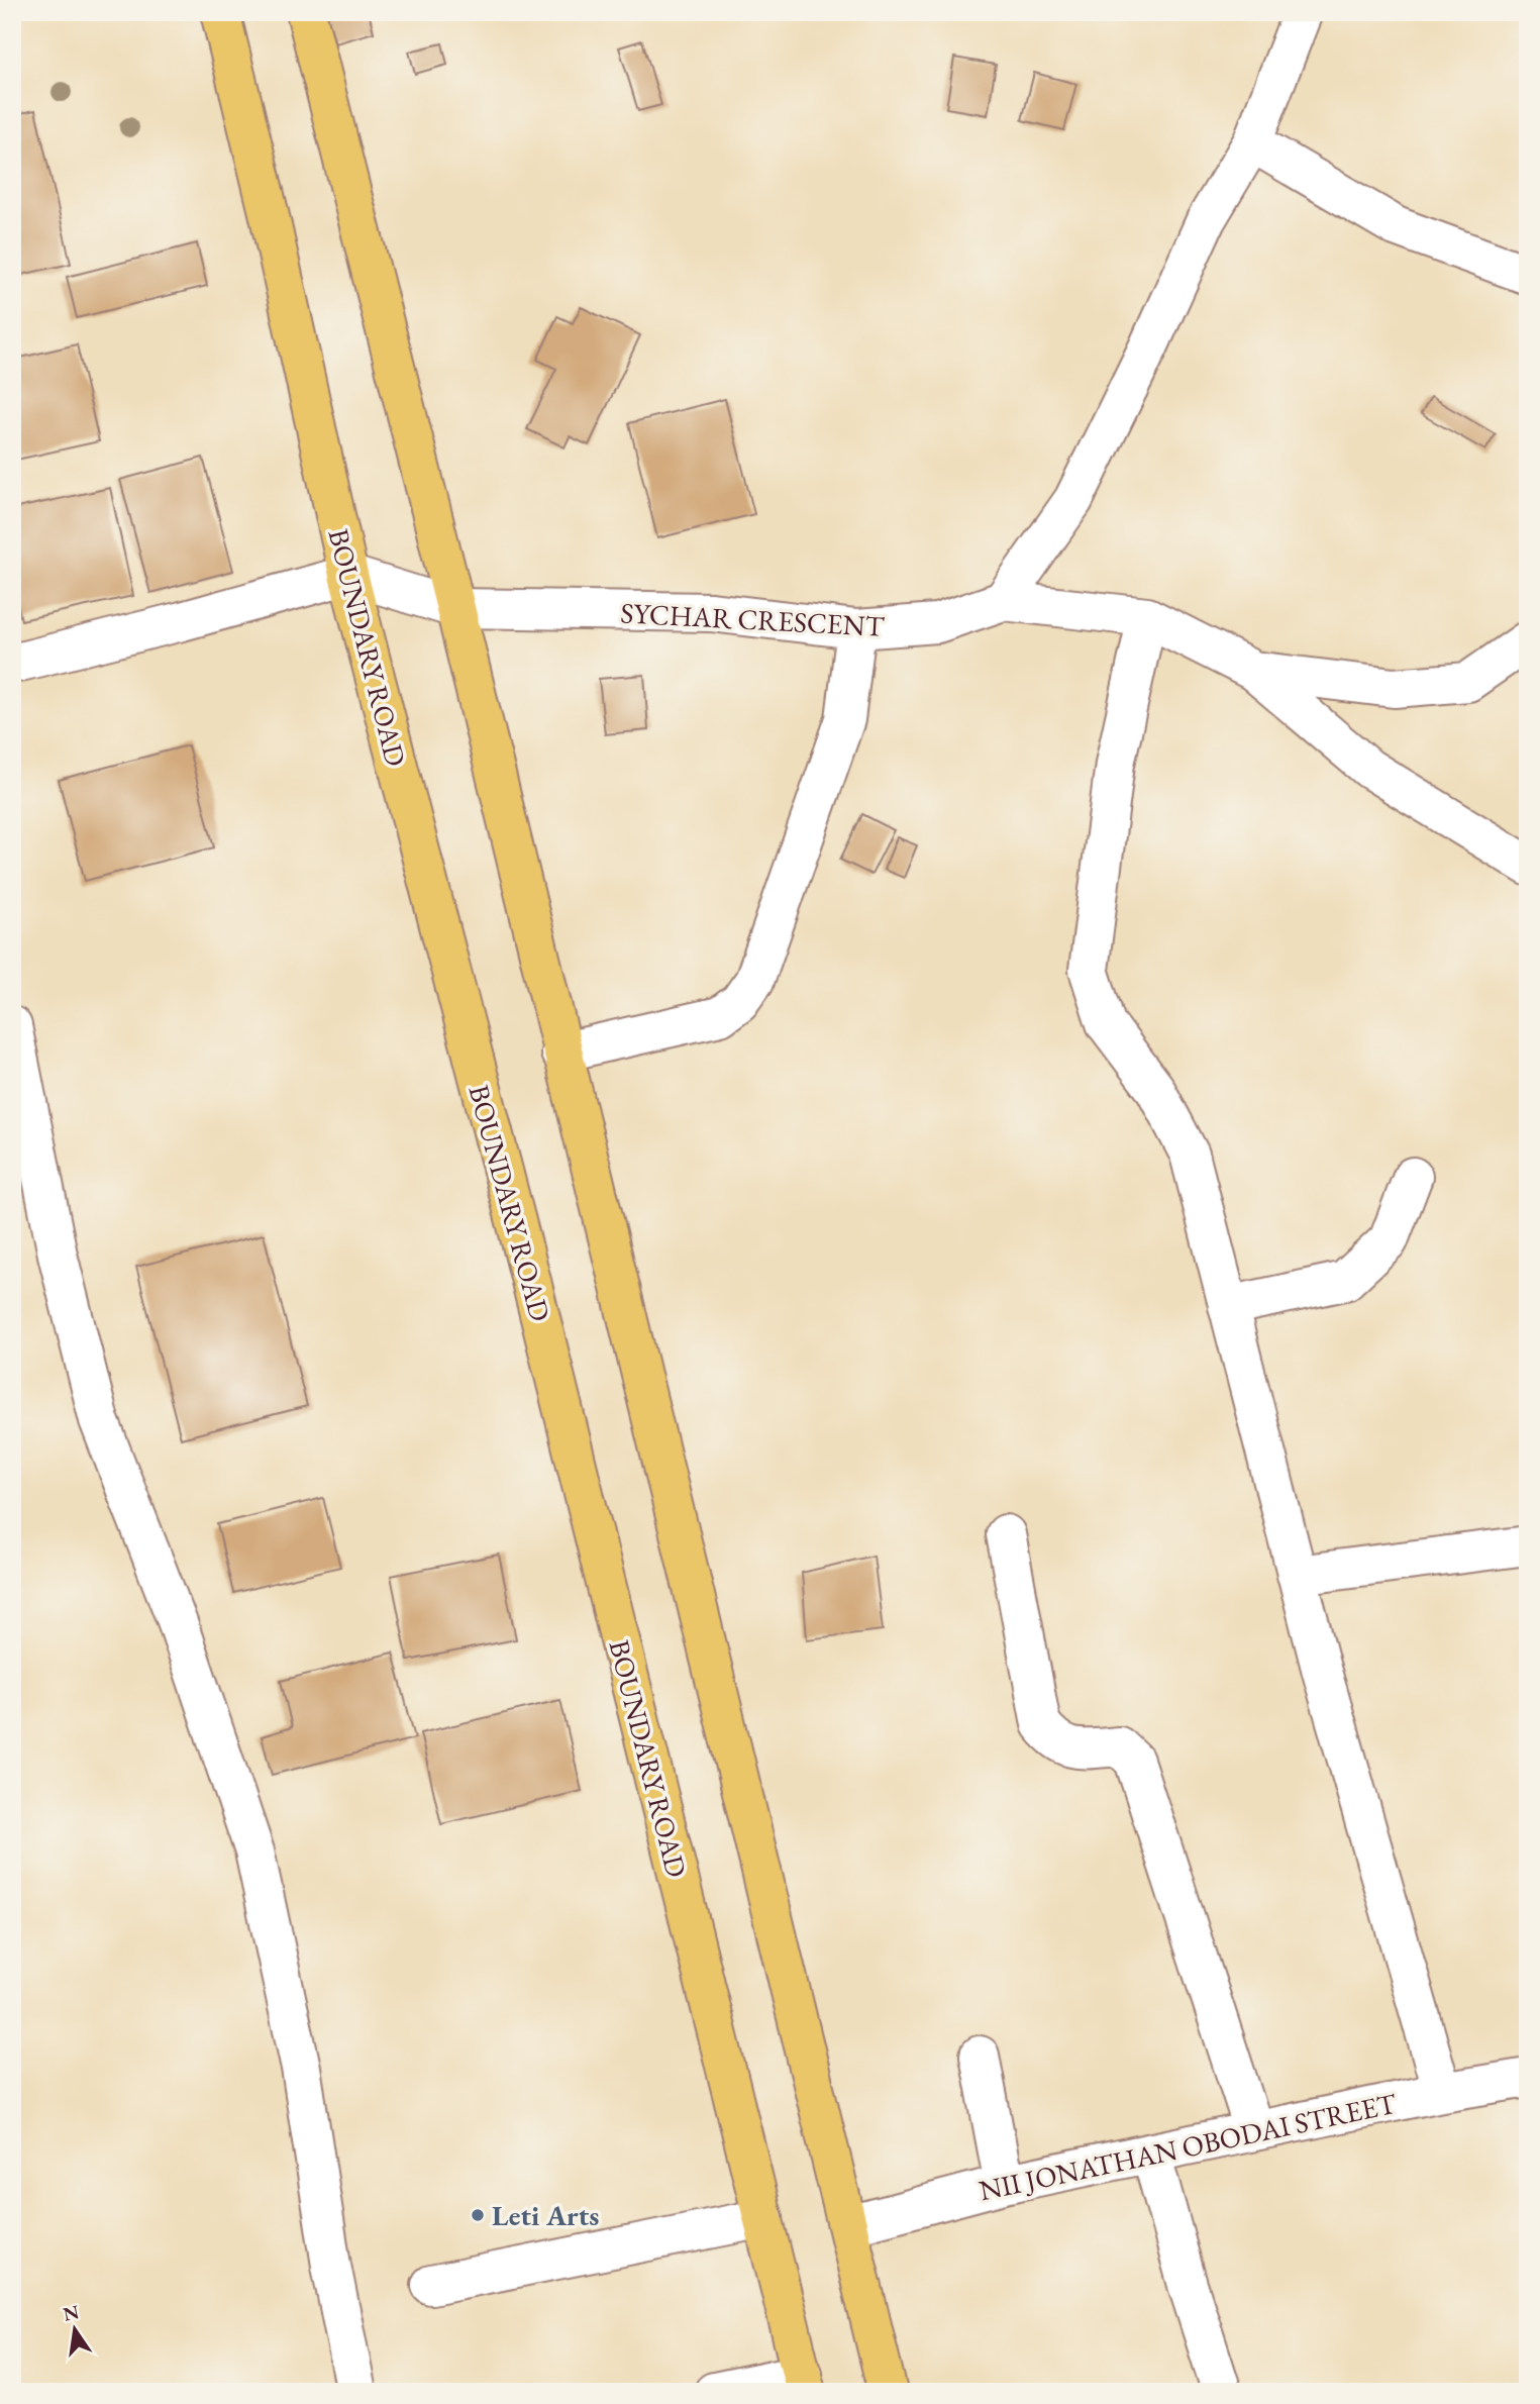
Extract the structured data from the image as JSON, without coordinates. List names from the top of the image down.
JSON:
{
  "streets": {
    "main road": ["BOUNDARY ROAD"],
    "street": ["SYCHAR CRESCENT", "NII JONATHAN OBODAI STREET"]
  },
  "crossings": [
    ["SYCHAR CRESCENT", "BOUNDARY ROAD"]
  ],
  "places": ["Leti Arts"],
  "north": "top"
}
